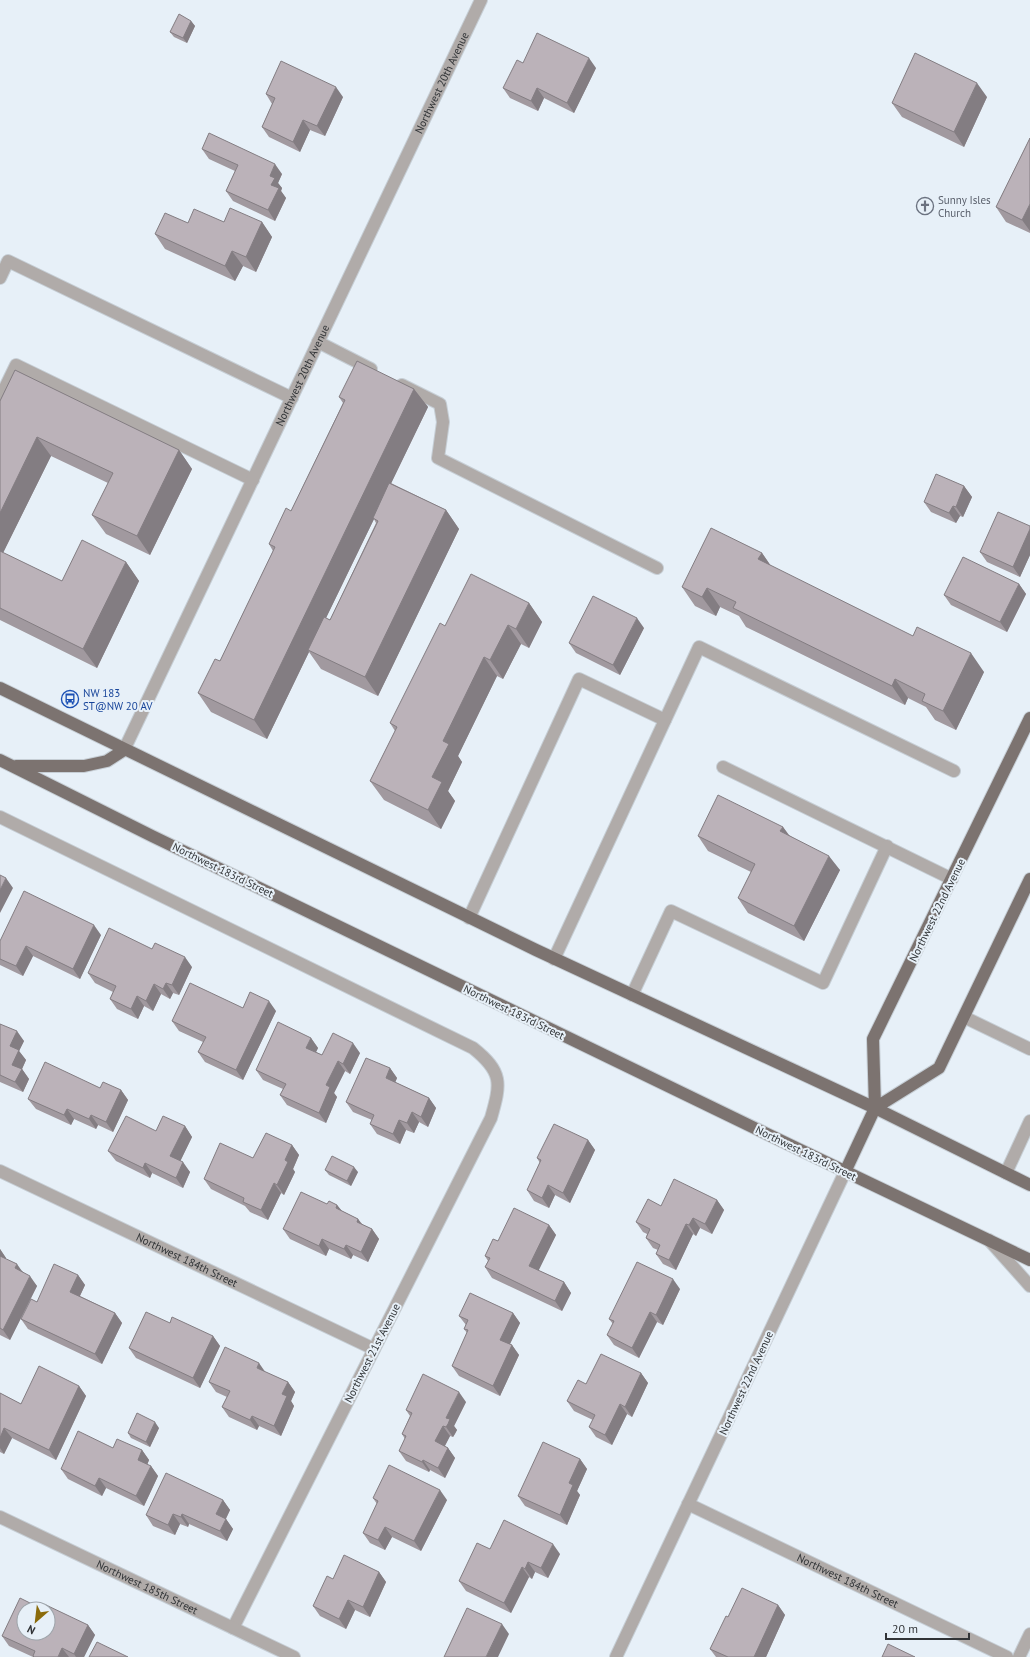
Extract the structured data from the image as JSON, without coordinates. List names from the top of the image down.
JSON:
{
  "streets": {
    "main road": ["Northwest 183rd Street", "Northwest 22nd Avenue"],
    "street": [
      "Northwest 20th Avenue",
      "Northwest 184th Street",
      "Northwest 21st Avenue",
      "Northwest 185th Street"
    ]
  },
  "crossings": [
    ["Northwest 183rd Street", "Northwest 22nd Avenue"],
    ["Northwest 22nd Avenue", "Northwest 184th Street"],
    ["Northwest 184th Street", "Northwest 21st Avenue"],
    ["Northwest 21st Avenue", "Northwest 185th Street"]
  ],
  "places": {
    "church": ["Sunny Isles Church"],
    "bus stop": ["NW 183 ST@NW 20 AV"]
  },
  "scale_bar": "20 m",
  "north": "bottom left"
}
